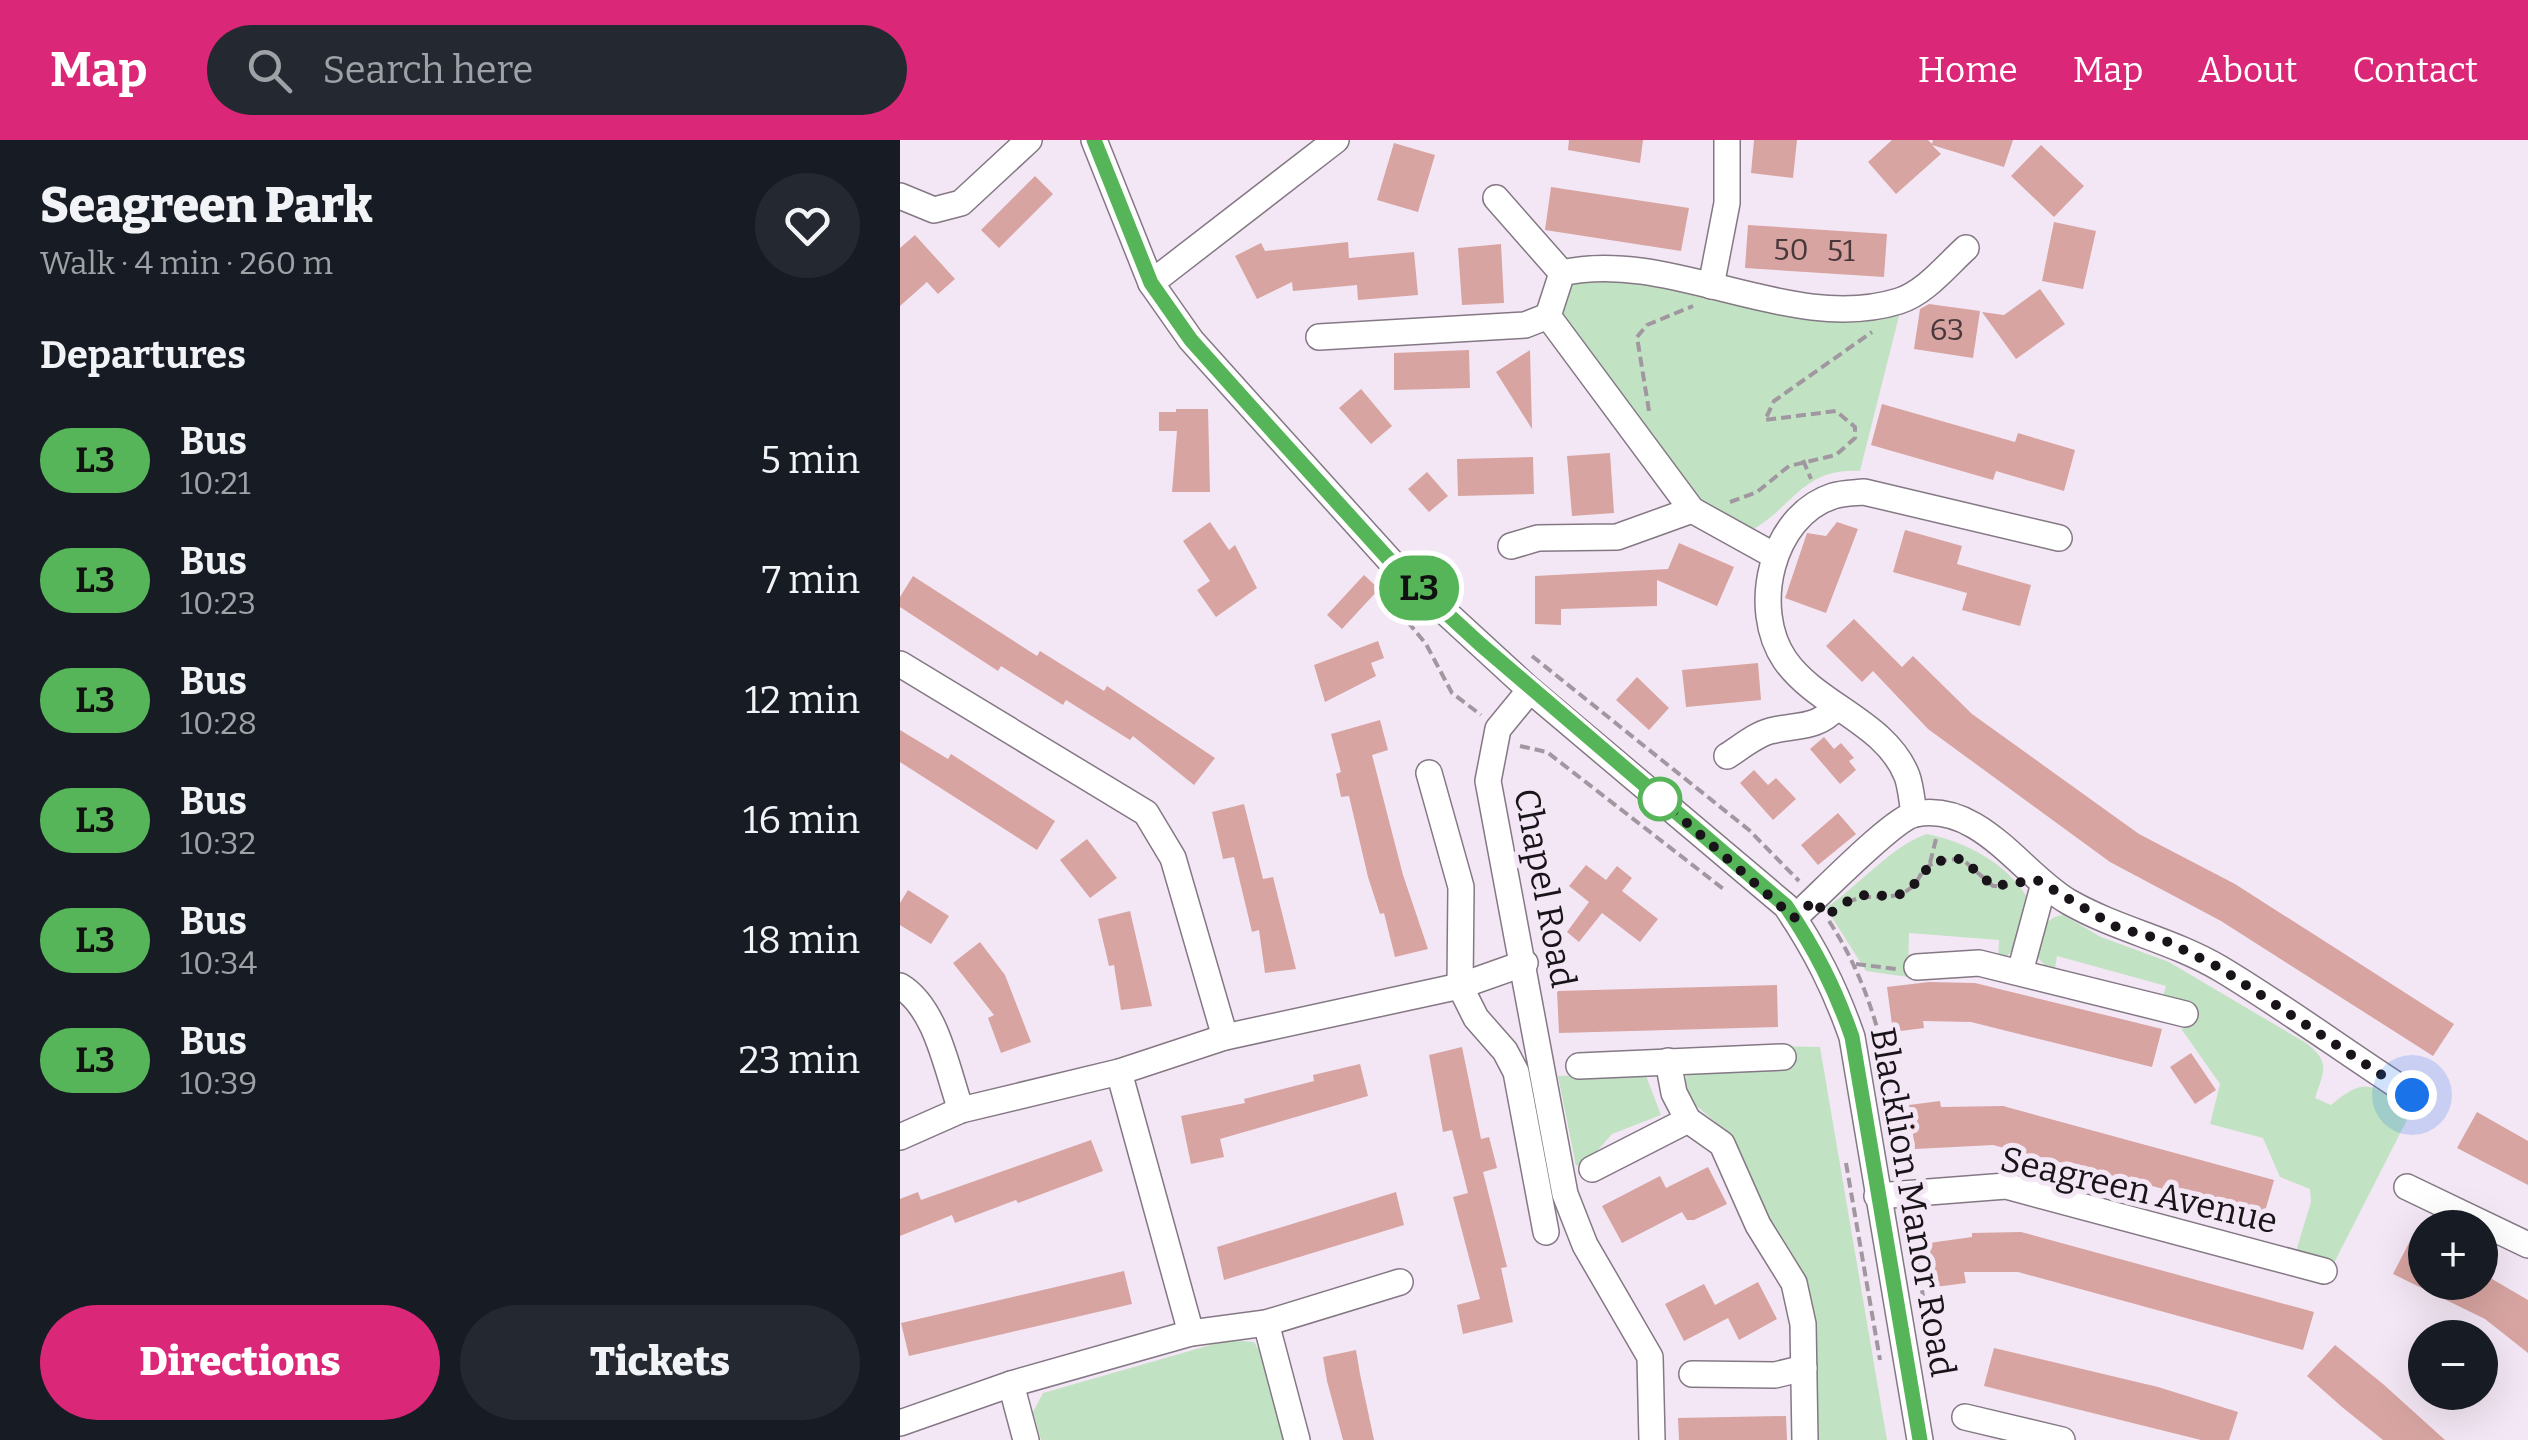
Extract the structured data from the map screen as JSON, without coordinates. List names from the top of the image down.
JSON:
{
  "streets": {
    "street": ["Chapel Road", "Seagreen Avenue", "Blacklion Manor Road"]
  },
  "crossings": [
    ["Chapel Road", "Blacklion Manor Road"],
    ["Seagreen Avenue", "Blacklion Manor Road"]
  ],
  "lines": ["bus line L3"],
  "house_numbers": ["50", "51", "63"],
  "page": {
    "header": "Map",
    "search": "Search here",
    "nav": [
      "Home",
      "Map",
      "About",
      "Contact"
    ],
    "heading": [
      ["Seagreen Park", "Walk · 4 min · 260 m"],
      "Departures"
    ],
    "on_map": "L3",
    "list": [
      {
        "mark": "L3",
        "name": "Bus",
        "note": "10:21",
        "value": "5 min"
      },
      {
        "mark": "L3",
        "name": "Bus",
        "note": "10:23",
        "value": "7 min"
      },
      {
        "mark": "L3",
        "name": "Bus",
        "note": "10:28",
        "value": "12 min"
      },
      {
        "mark": "L3",
        "name": "Bus",
        "note": "10:32",
        "value": "16 min"
      },
      {
        "mark": "L3",
        "name": "Bus",
        "note": "10:34",
        "value": "18 min"
      },
      {
        "mark": "L3",
        "name": "Bus",
        "note": "10:39",
        "value": "23 min"
      }
    ],
    "map_buttons": ["+", "−"],
    "buttons": ["Directions", "Tickets"]
  }
}
